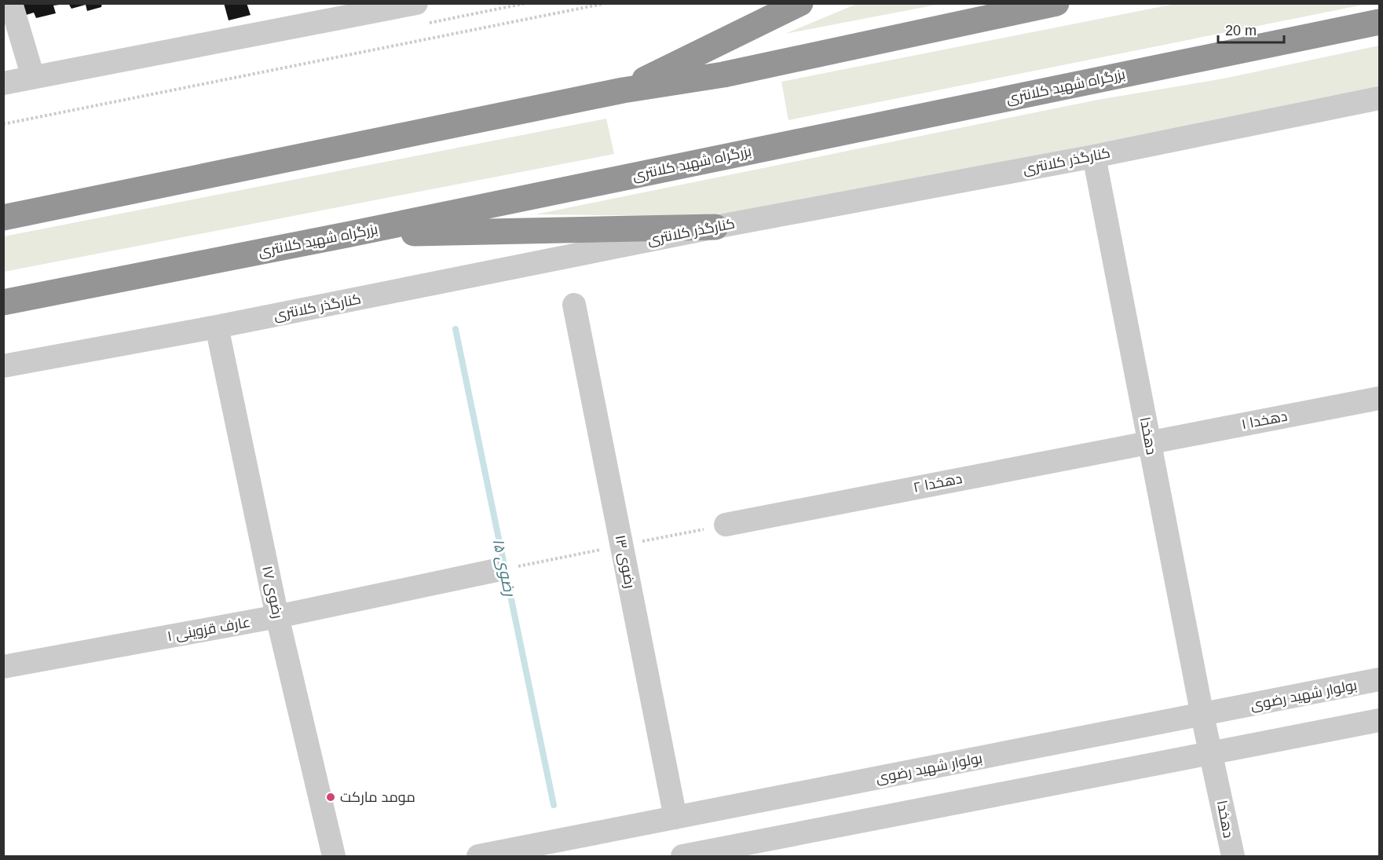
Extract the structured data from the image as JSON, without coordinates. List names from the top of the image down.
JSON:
{
  "streets": {
    "highway": ["بزرگراه شهید کلانتری"],
    "street": [
      "کنارگذر کلانتری",
      "دهخدا ۱",
      "دهخدا",
      "دهخدا ۲",
      "رضوی ۱۳",
      "رضوی ۱۷",
      "عارف قزوینی ۱",
      "بولوار شهید رضوی"
    ]
  },
  "crossings": [
    ["کنارگذر کلانتری", "دهخدا"],
    ["کنارگذر کلانتری", "رضوی ۱۷"],
    ["دهخدا ۱", "دهخدا"],
    ["دهخدا ۱", "دهخدا ۲"],
    ["دهخدا", "دهخدا ۲"],
    ["دهخدا", "بولوار شهید رضوی"],
    ["رضوی ۱۳", "بولوار شهید رضوی"],
    ["رضوی ۱۷", "عارف قزوینی ۱"]
  ],
  "water": ["رضوی ۱۵"],
  "places": ["مومد مارکت"],
  "scale_bar": "20 m"
}
